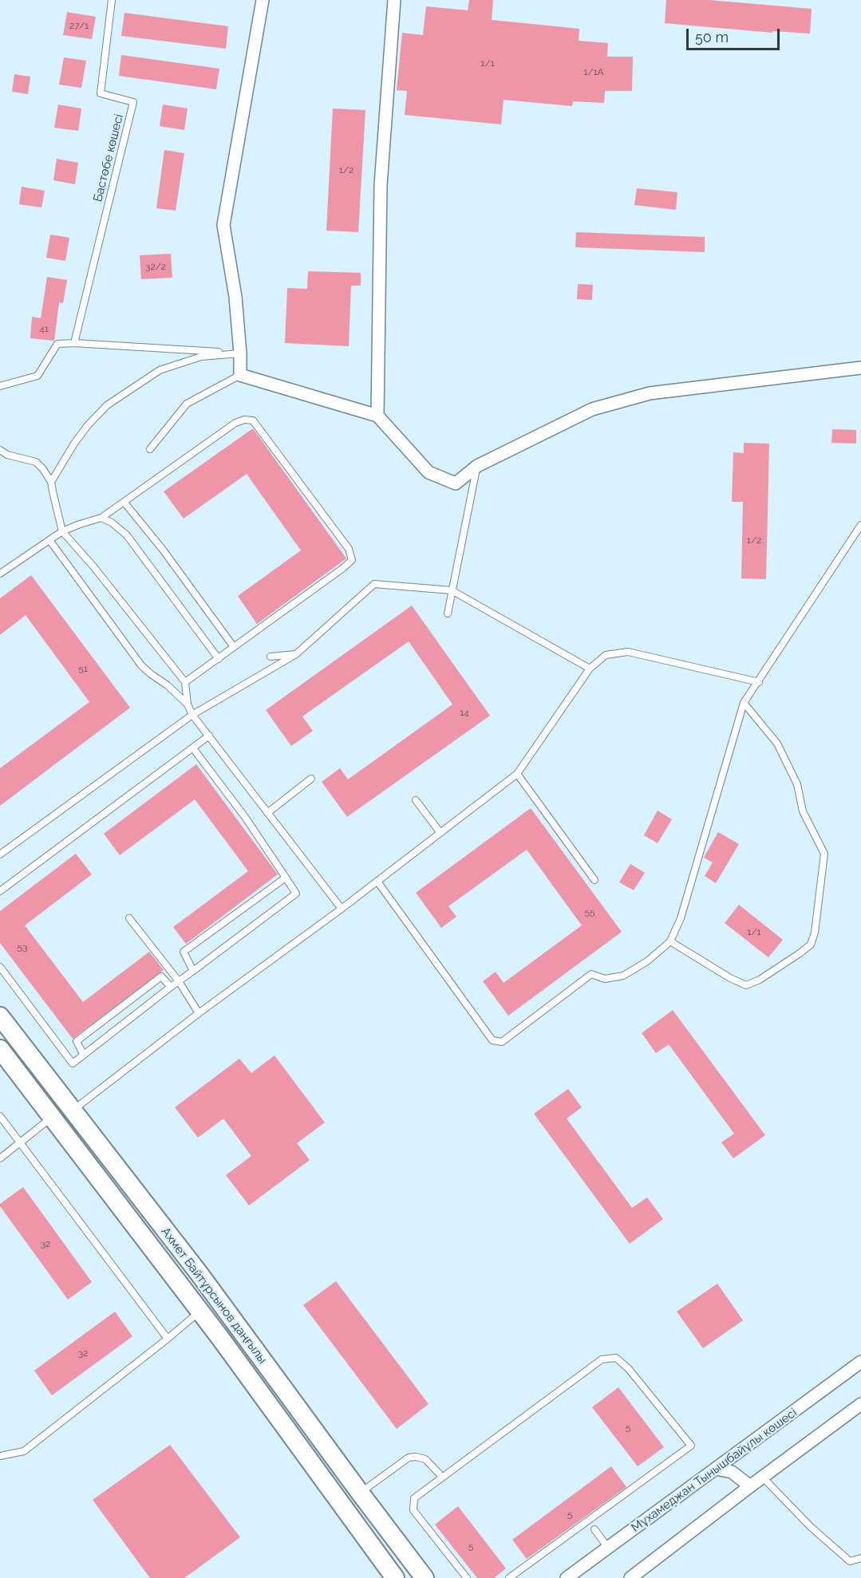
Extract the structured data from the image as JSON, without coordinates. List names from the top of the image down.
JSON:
{
  "streets": {
    "street": ["Ахмет Байтұрсынов даңғылы", "Мұхамеджан Тынышбайұлы көшесі"],
    "lane": ["Бастөбе көшесі"]
  },
  "house_numbers": [
    "27/1",
    "1/1",
    "1/1А",
    "1/2",
    "32/2",
    "41",
    "1/2",
    "51",
    "14",
    "55",
    "1/1",
    "53",
    "32",
    "32",
    "5",
    "5",
    "5"
  ],
  "scale_bar": "50 m"
}
